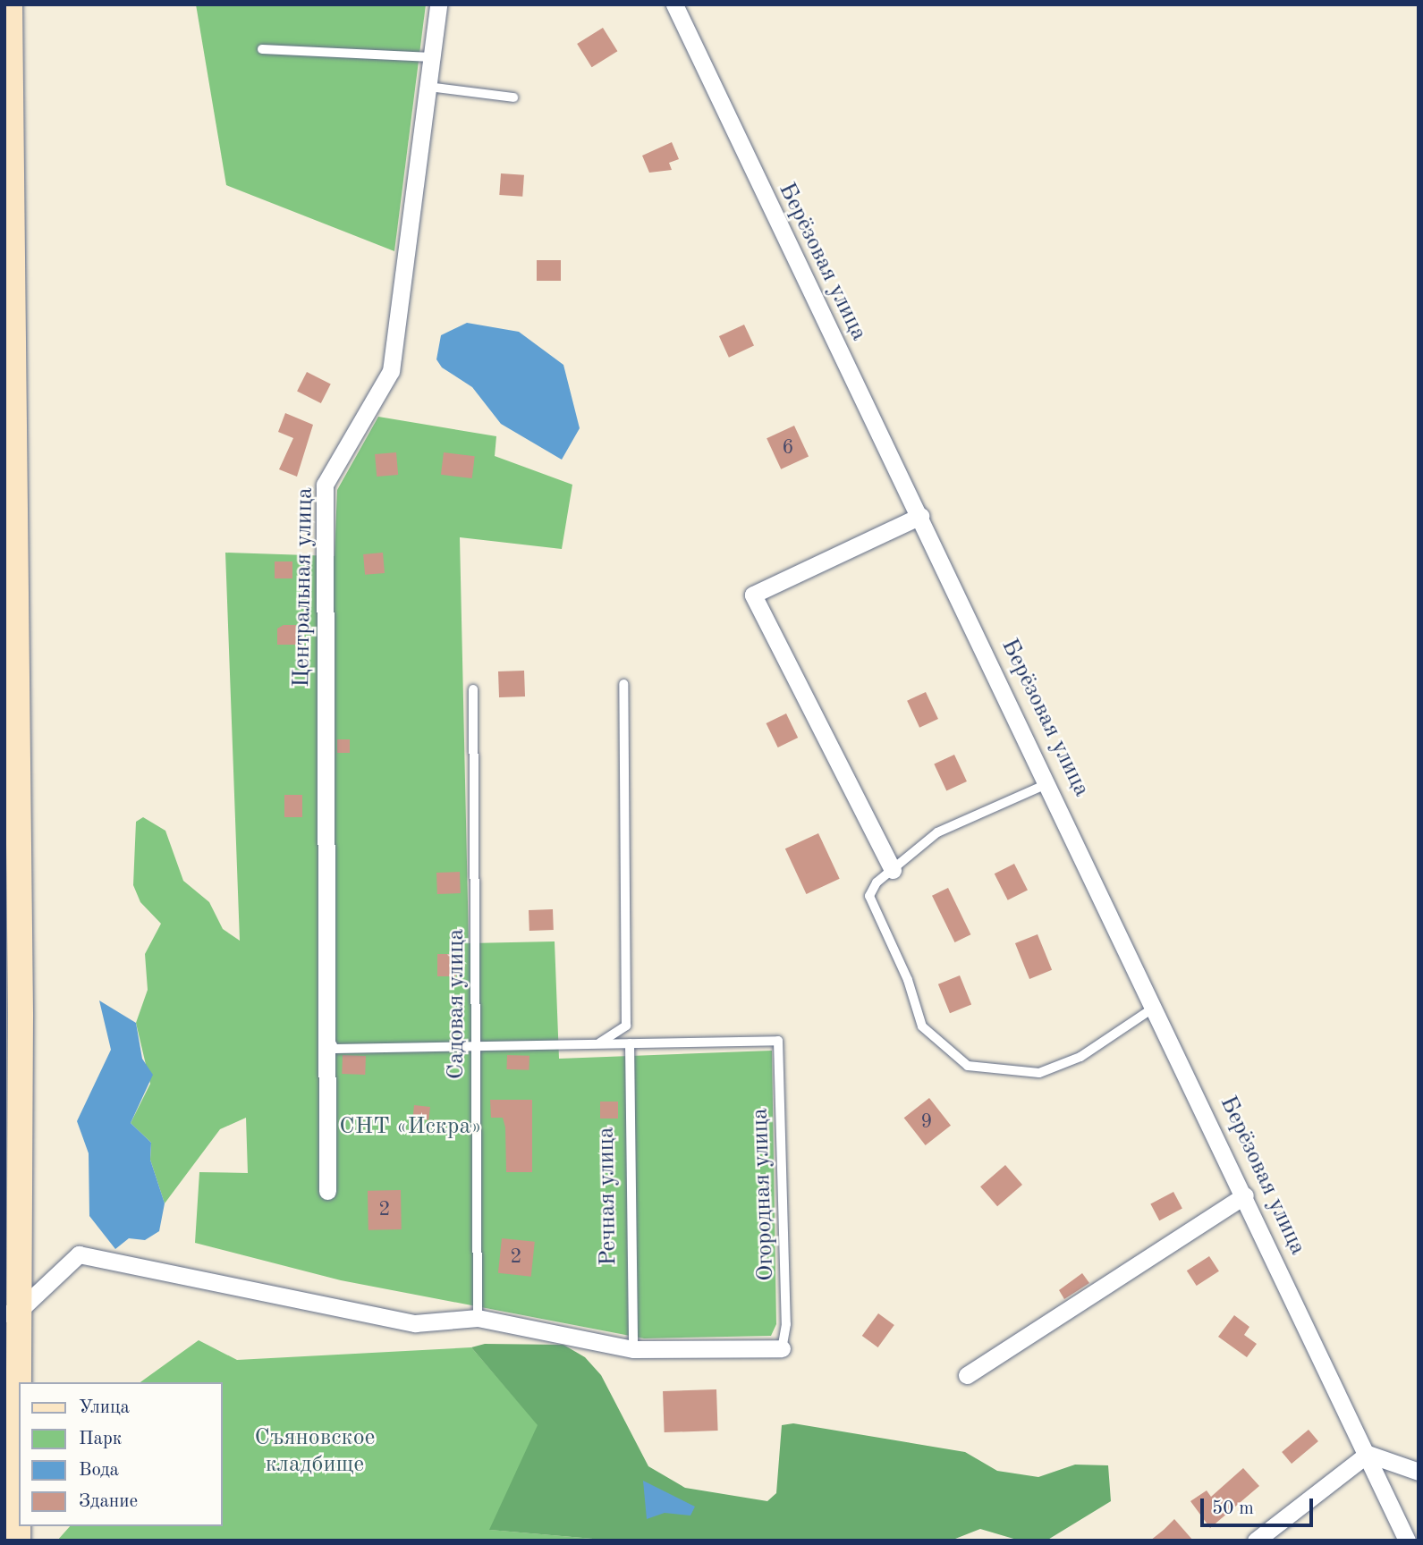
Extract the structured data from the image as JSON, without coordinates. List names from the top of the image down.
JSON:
{
  "streets": {
    "street": ["Берёзовая улица", "Центральная улица"],
    "lane": ["Садовая улица", "Огородная улица", "Речная улица"]
  },
  "crossings": [
    ["Огородная улица", "Речная улица"]
  ],
  "parks": ["СНТ «Искра»", "Съяновское кладбище"],
  "house_numbers": [
    "6",
    "9",
    "2",
    "2"
  ],
  "legend": [
    "Улица",
    "Парк",
    "Вода",
    "Здание"
  ],
  "scale_bar": "50 m"
}
